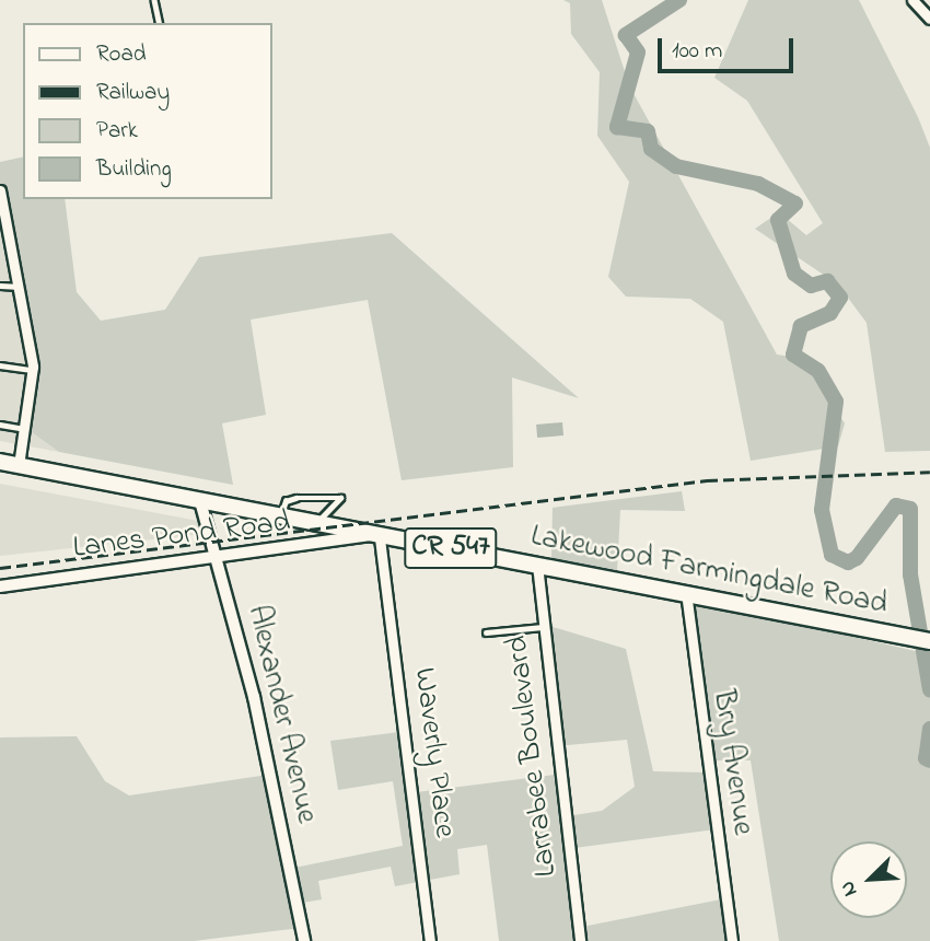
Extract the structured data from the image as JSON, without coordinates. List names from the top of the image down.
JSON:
{
  "streets": {
    "main road": ["CR 547", "Lakewood Farmingdale Road"],
    "street": [
      "Lanes Pond Road",
      "Alexander Avenue",
      "Waverly Place",
      "Larrabee Boulevard",
      "Bry Avenue"
    ]
  },
  "crossings": [
    ["Lanes Pond Road", "Lakewood Farmingdale Road"],
    ["Lanes Pond Road", "Alexander Avenue"],
    ["Lanes Pond Road", "Waverly Place"],
    ["Lakewood Farmingdale Road", "Alexander Avenue"],
    ["Lakewood Farmingdale Road", "Waverly Place"],
    ["Lakewood Farmingdale Road", "Larrabee Boulevard"],
    ["Lakewood Farmingdale Road", "Bry Avenue"]
  ],
  "legend": [
    "Road",
    "Railway",
    "Park",
    "Building"
  ],
  "scale_bar": "100 m",
  "north": "bottom left"
}
